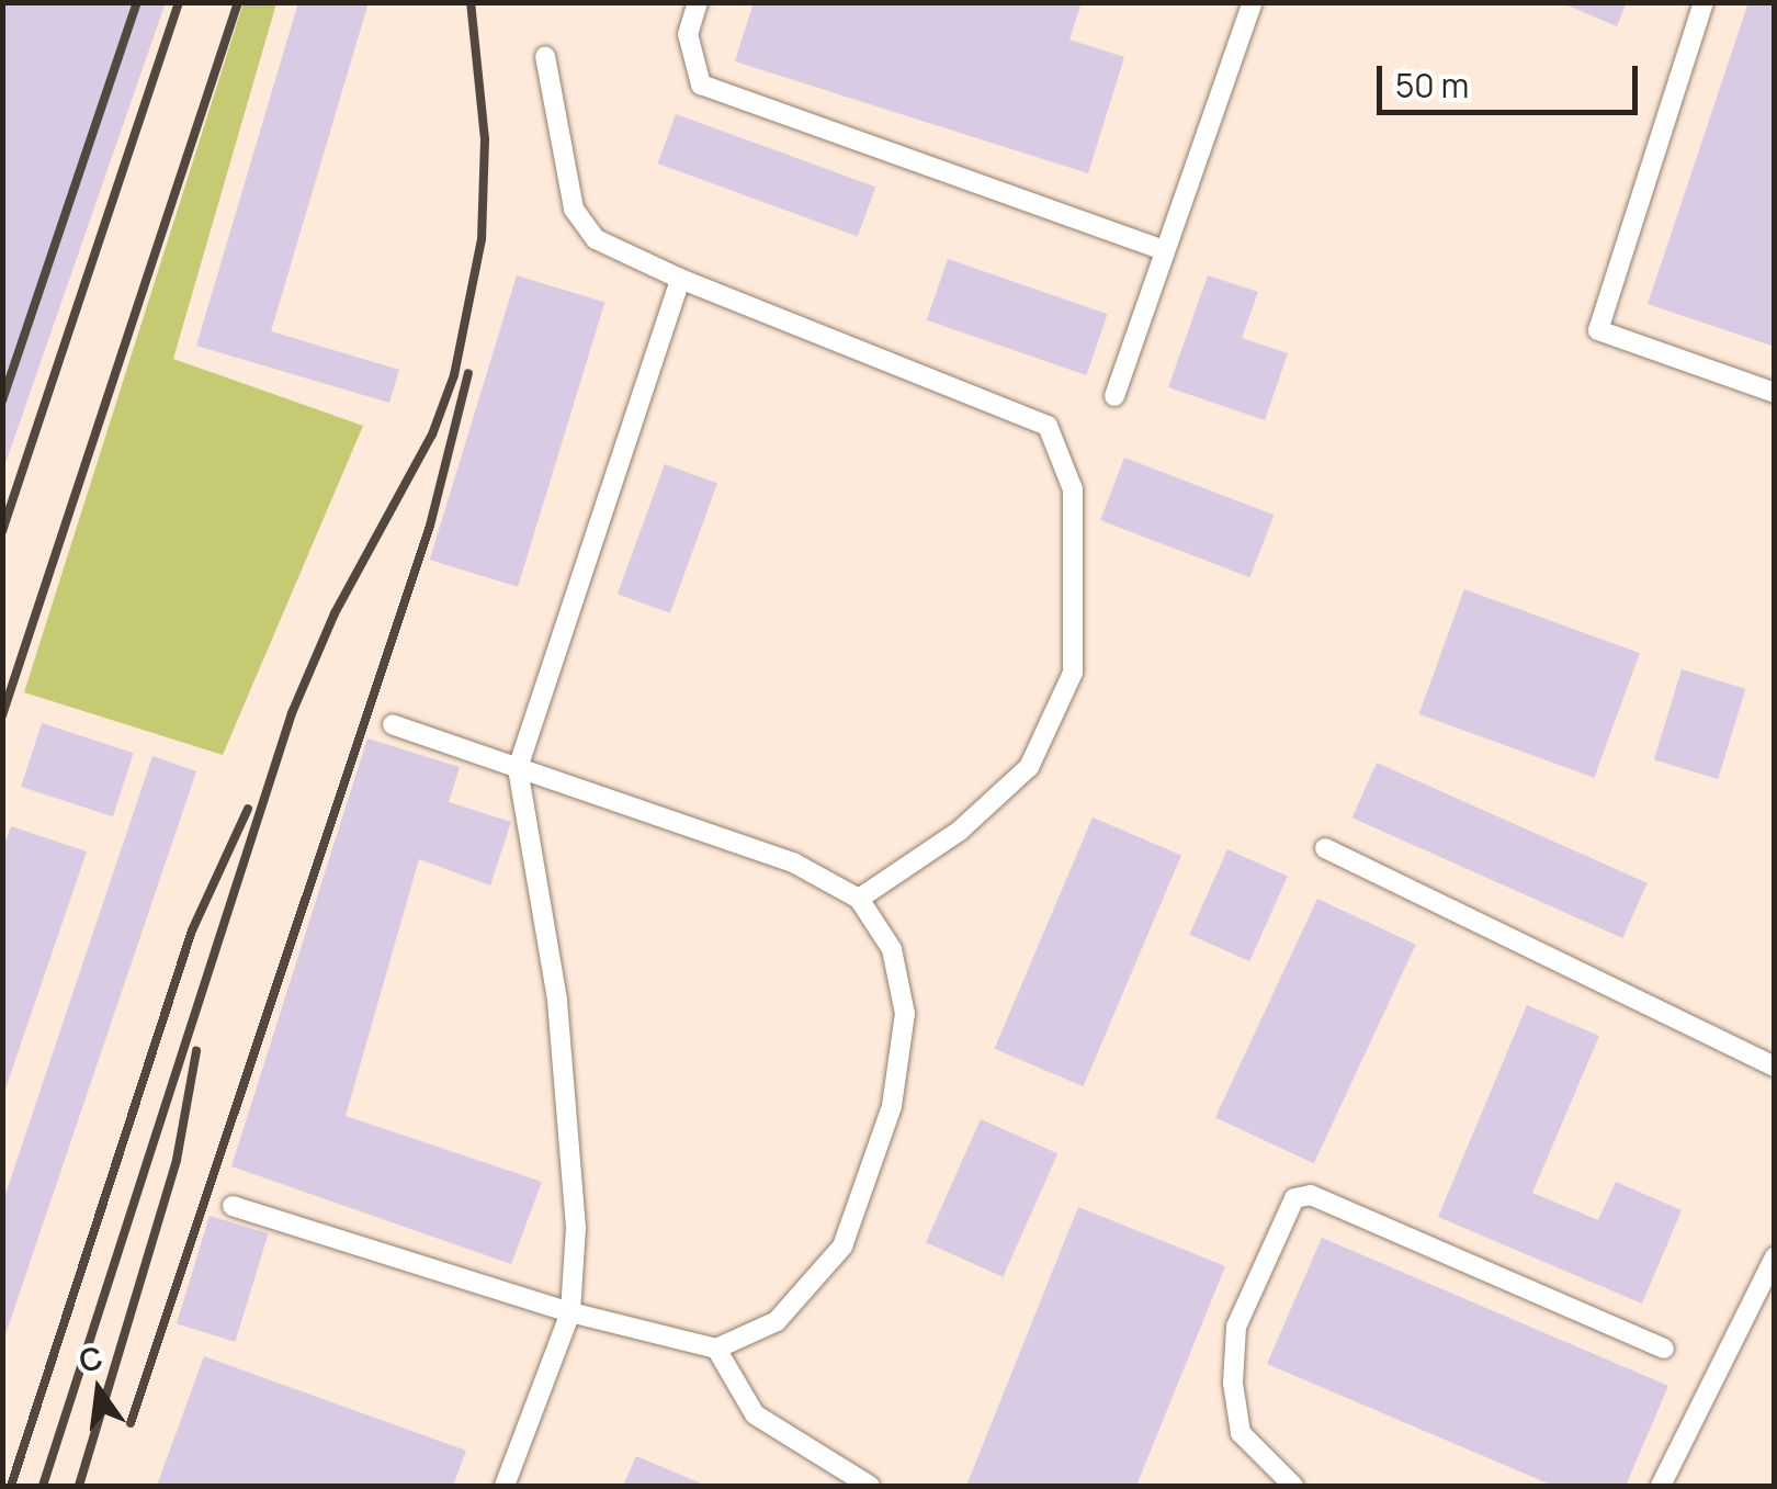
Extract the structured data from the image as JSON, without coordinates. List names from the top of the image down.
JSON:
{
  "scale_bar": "50 m",
  "north": "top"
}
